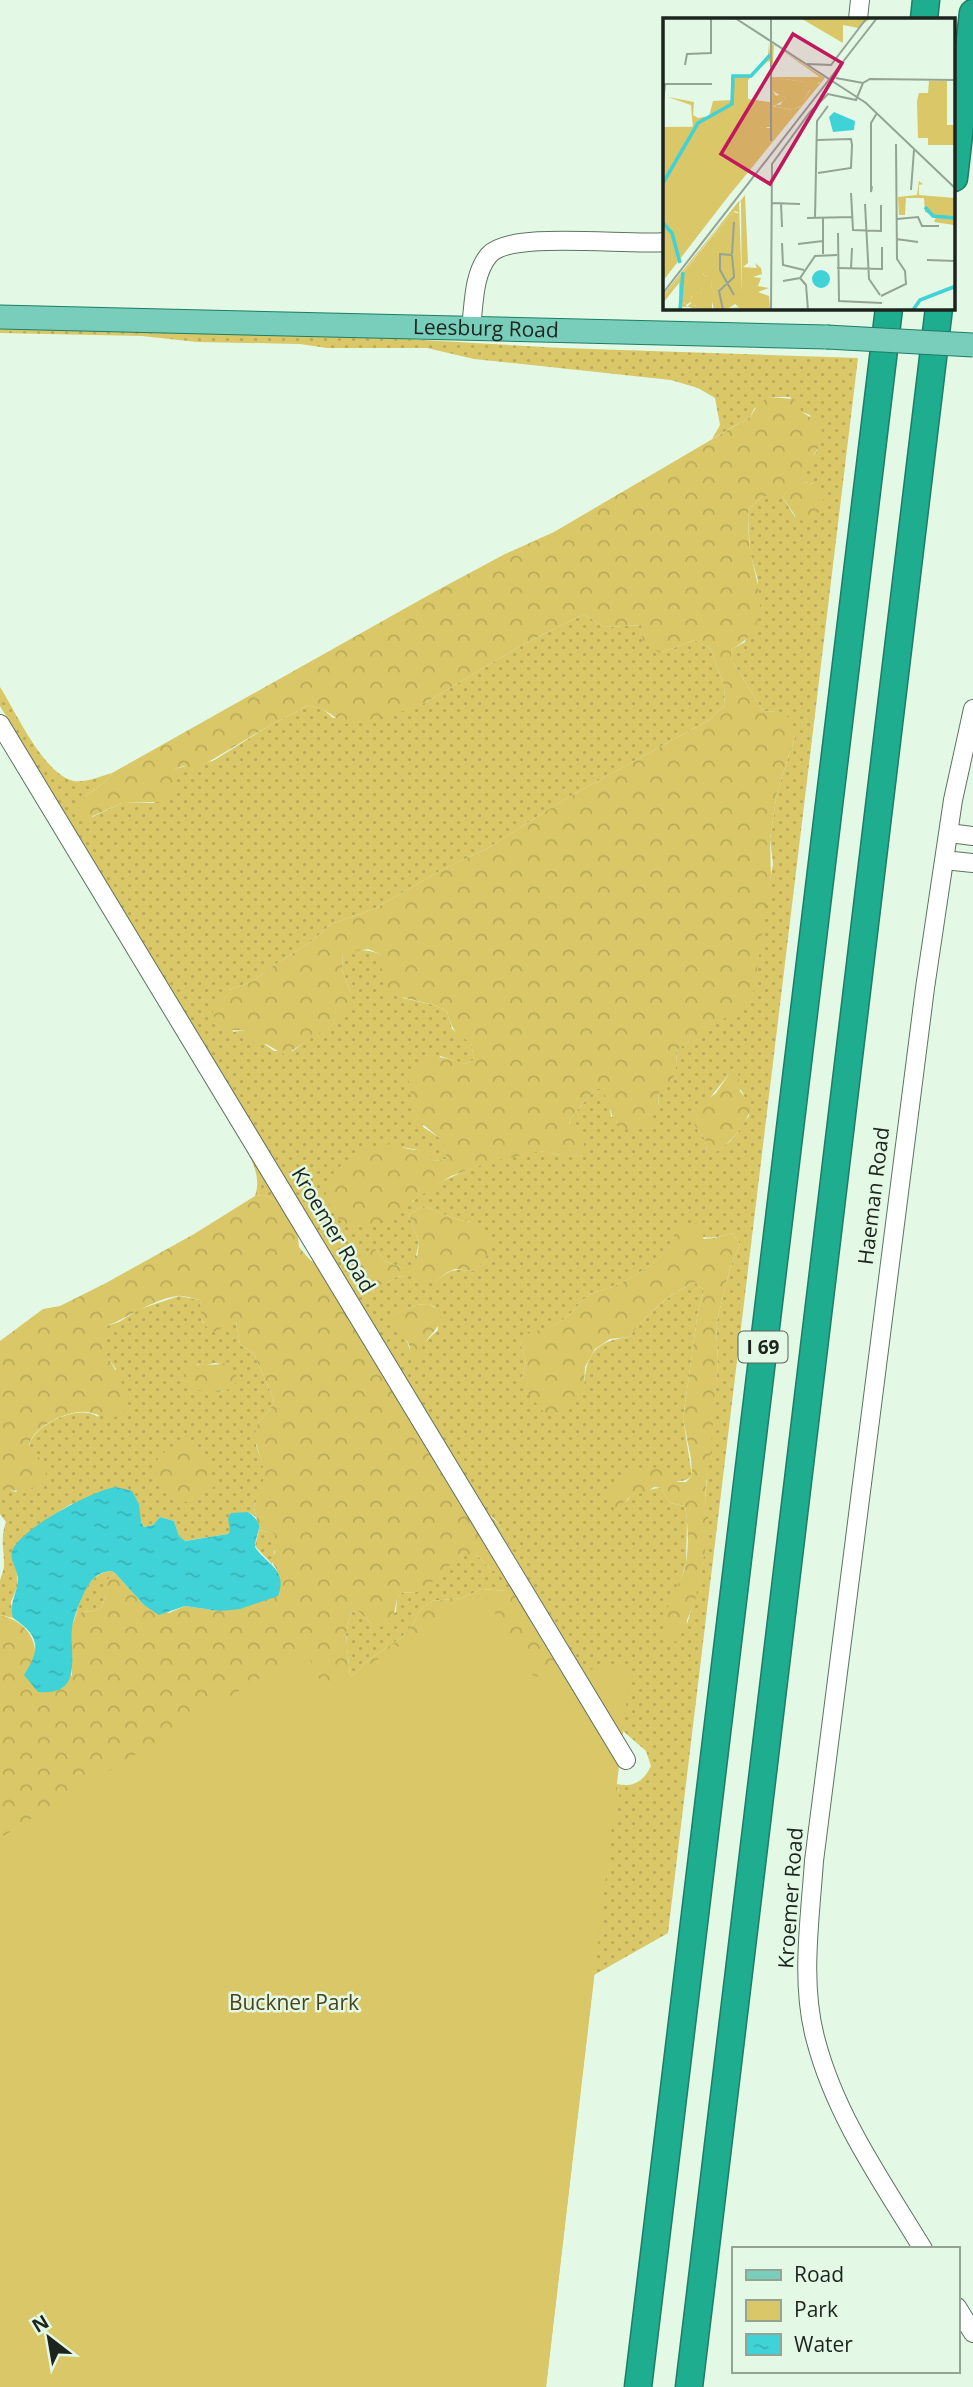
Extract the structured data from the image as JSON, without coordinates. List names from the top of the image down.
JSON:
{
  "streets": {
    "highway": ["I 69"],
    "main road": ["Leesburg Road"],
    "street": ["Haeman Road", "Kroemer Road"]
  },
  "crossings": [
    ["Haeman Road", "Kroemer Road"]
  ],
  "parks": ["Buckner Park"],
  "legend": ["Road", "Park", "Water"],
  "north": "top left"
}
